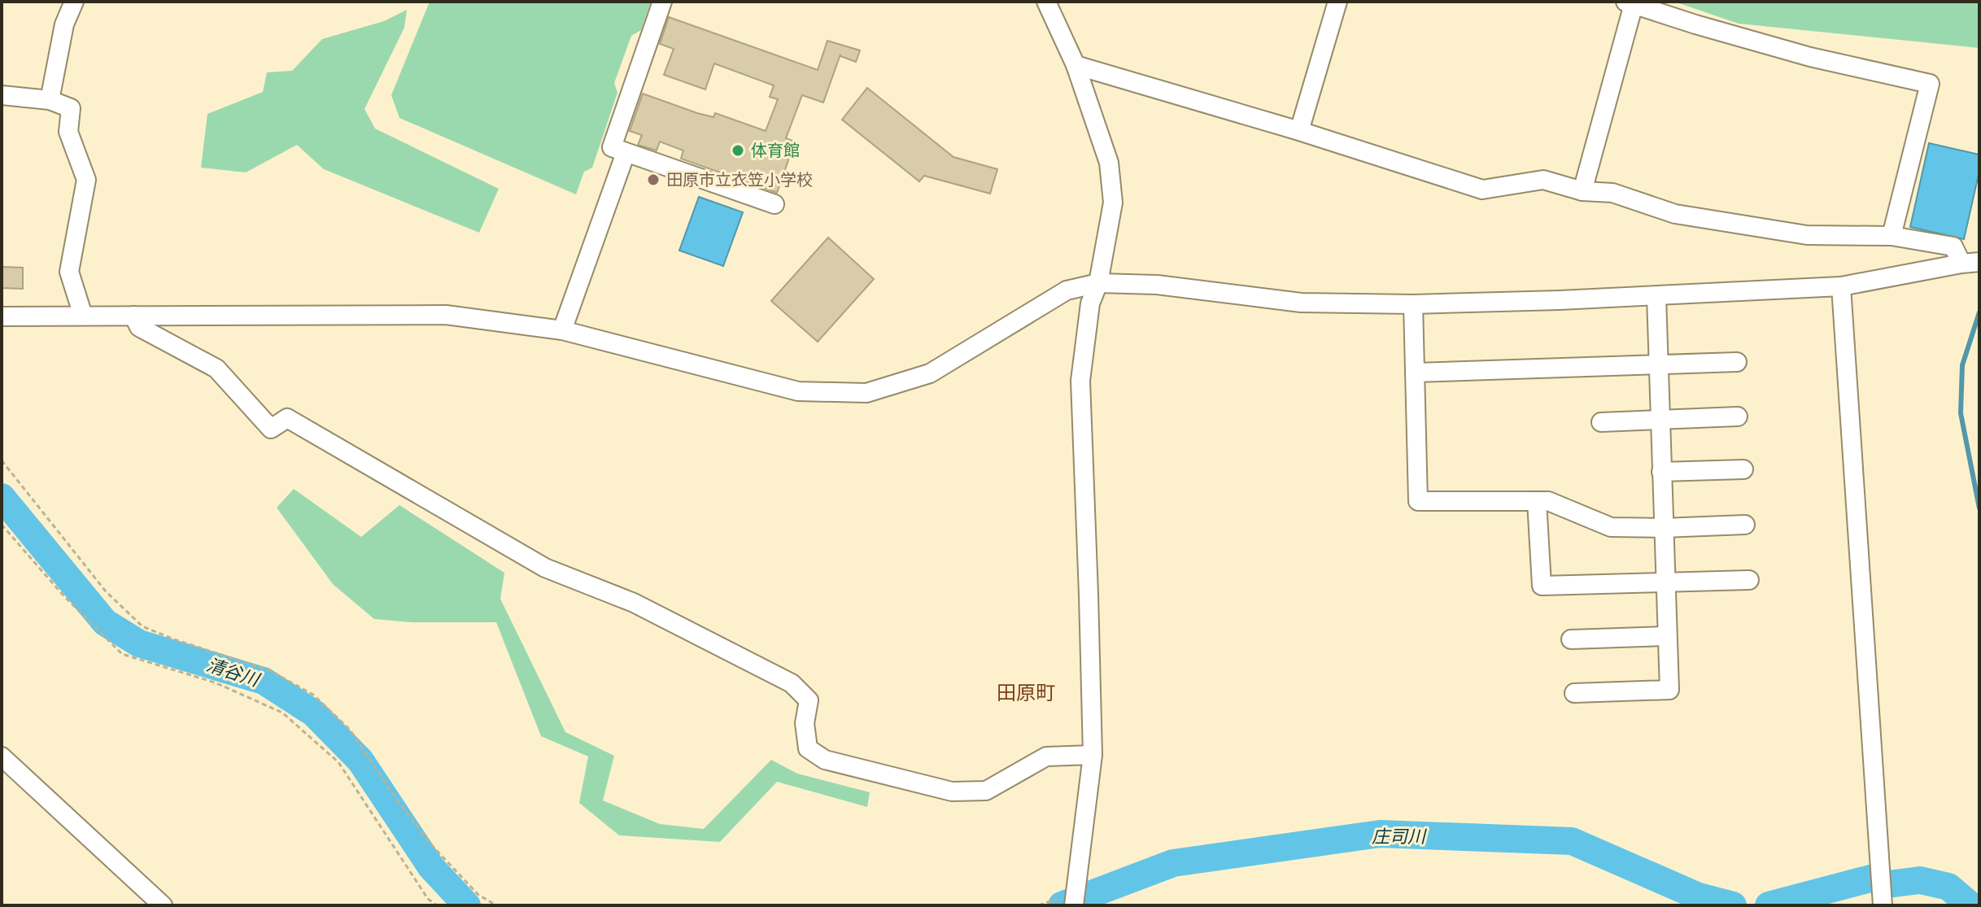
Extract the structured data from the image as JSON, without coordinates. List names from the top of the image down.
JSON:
{
  "districts": ["田原町"],
  "water": ["清谷川", "庄司川"],
  "places": ["体育館", "田原市立衣笠小学校"]
}
